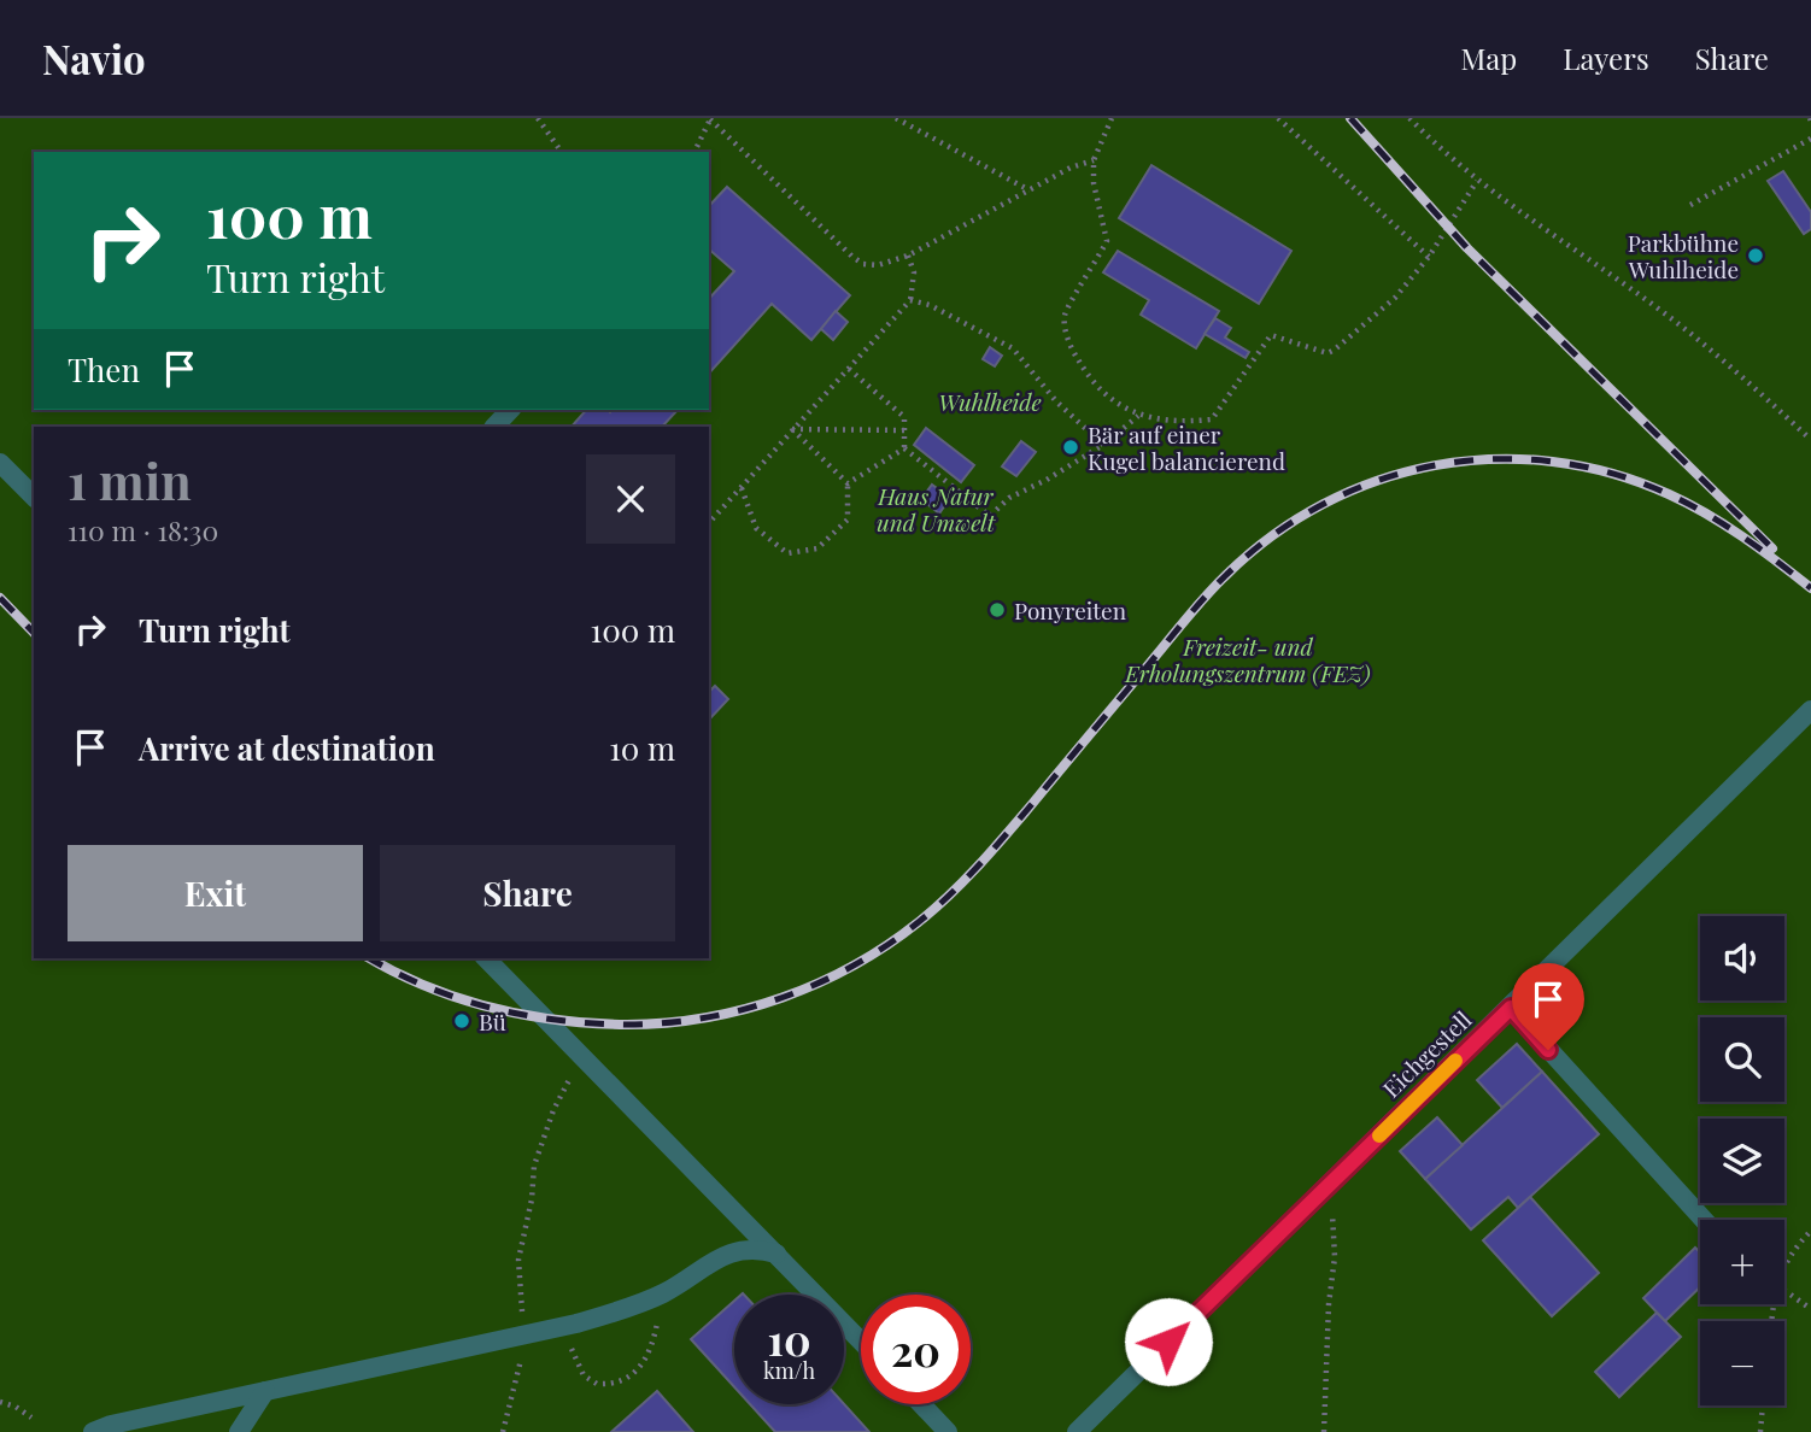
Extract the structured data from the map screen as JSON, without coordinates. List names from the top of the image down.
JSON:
{
  "streets": {
    "lane": ["Eichgestell"]
  },
  "parks": ["Wuhlheide", "Haus Natur und Umwelt", "Freizeit- und Erholungszentrum (FEZ)"],
  "places": [
    "Parkbühne Wuhlheide",
    "Bär auf einer Kugel balancierend",
    "Ponyreiten",
    "Bü"
  ],
  "page": {
    "header": "Navio",
    "nav": ["Map", "Layers", "Share"],
    "turn": ["100 m", "Turn right"],
    "then": "Then",
    "heading": ["1 min", "110 m · 18:30"],
    "list": [
      {
        "name": "Turn right",
        "value": "100 m"
      },
      {
        "name": "Arrive at destination",
        "value": "10 m"
      }
    ],
    "buttons": ["Exit", "Share"],
    "map_buttons": ["+", "−"],
    "speed": "10 km/h",
    "limit": "20"
  }
}
